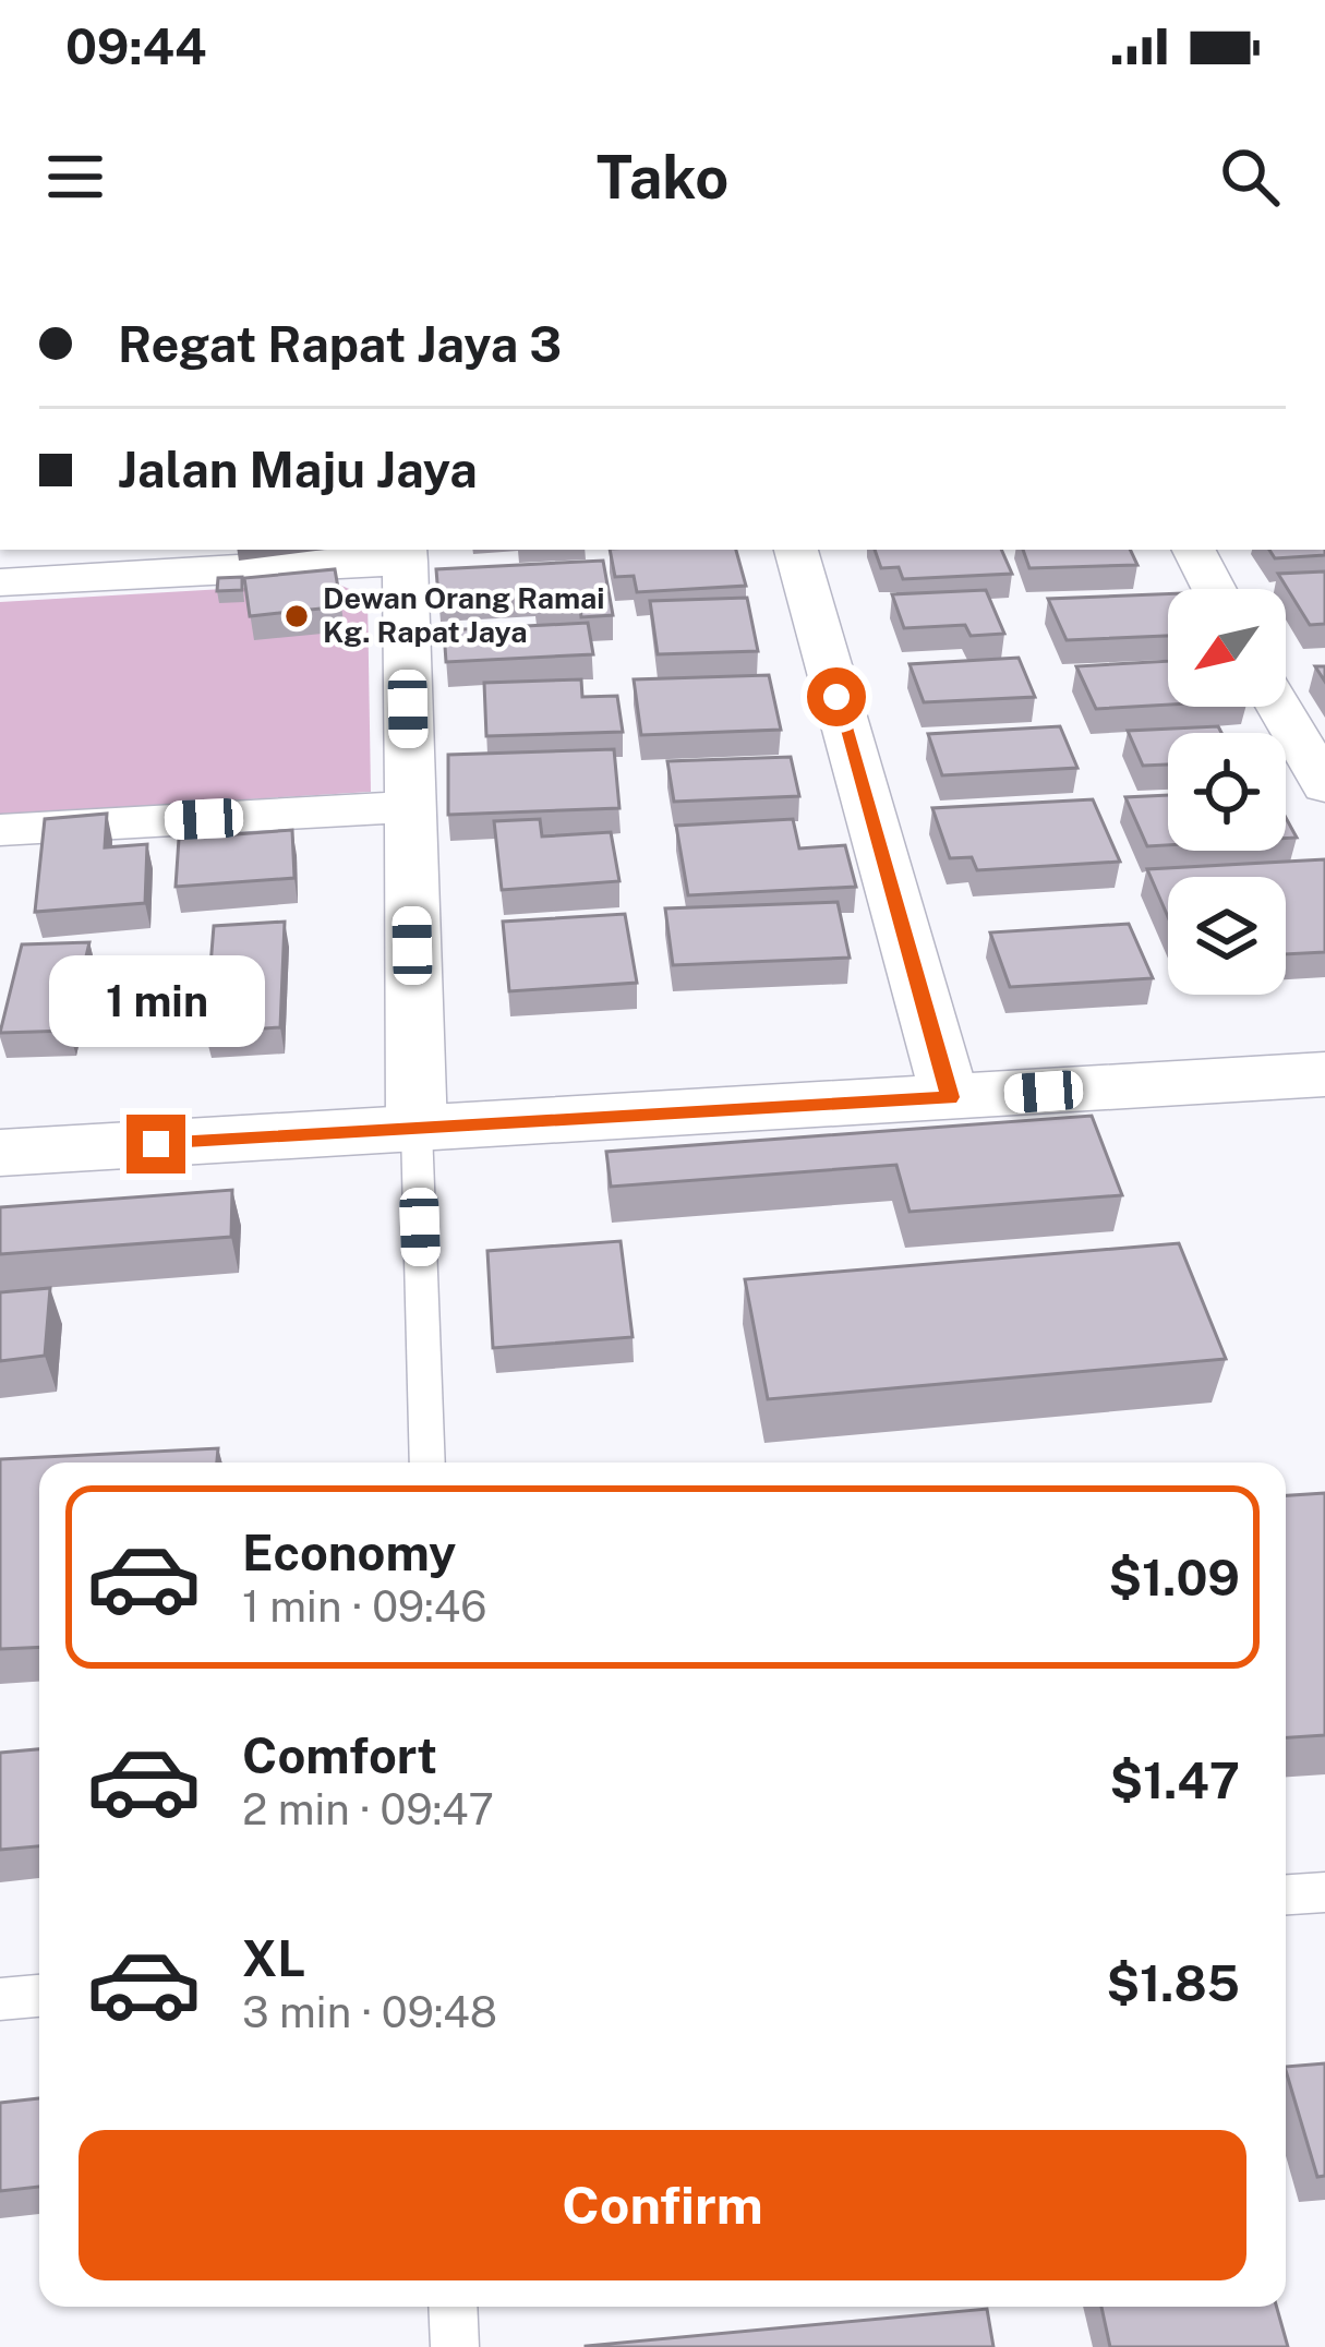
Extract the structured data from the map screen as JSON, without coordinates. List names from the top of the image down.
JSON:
{
  "places": ["Dewan Orang Ramai Kg. Rapat Jaya"],
  "north": "bottom left",
  "page": {
    "status": "09:44",
    "header": "Tako",
    "banner": ["Regat Rapat Jaya 3", "Jalan Maju Jaya"],
    "bubble": "1 min",
    "list": [
      {
        "name": "Economy",
        "note": "1 min · 09:46",
        "value": "$1.09"
      },
      {
        "name": "Comfort",
        "note": "2 min · 09:47",
        "value": "$1.47"
      },
      {
        "name": "XL",
        "note": "3 min · 09:48",
        "value": "$1.85"
      }
    ],
    "buttons": "Confirm"
  }
}
